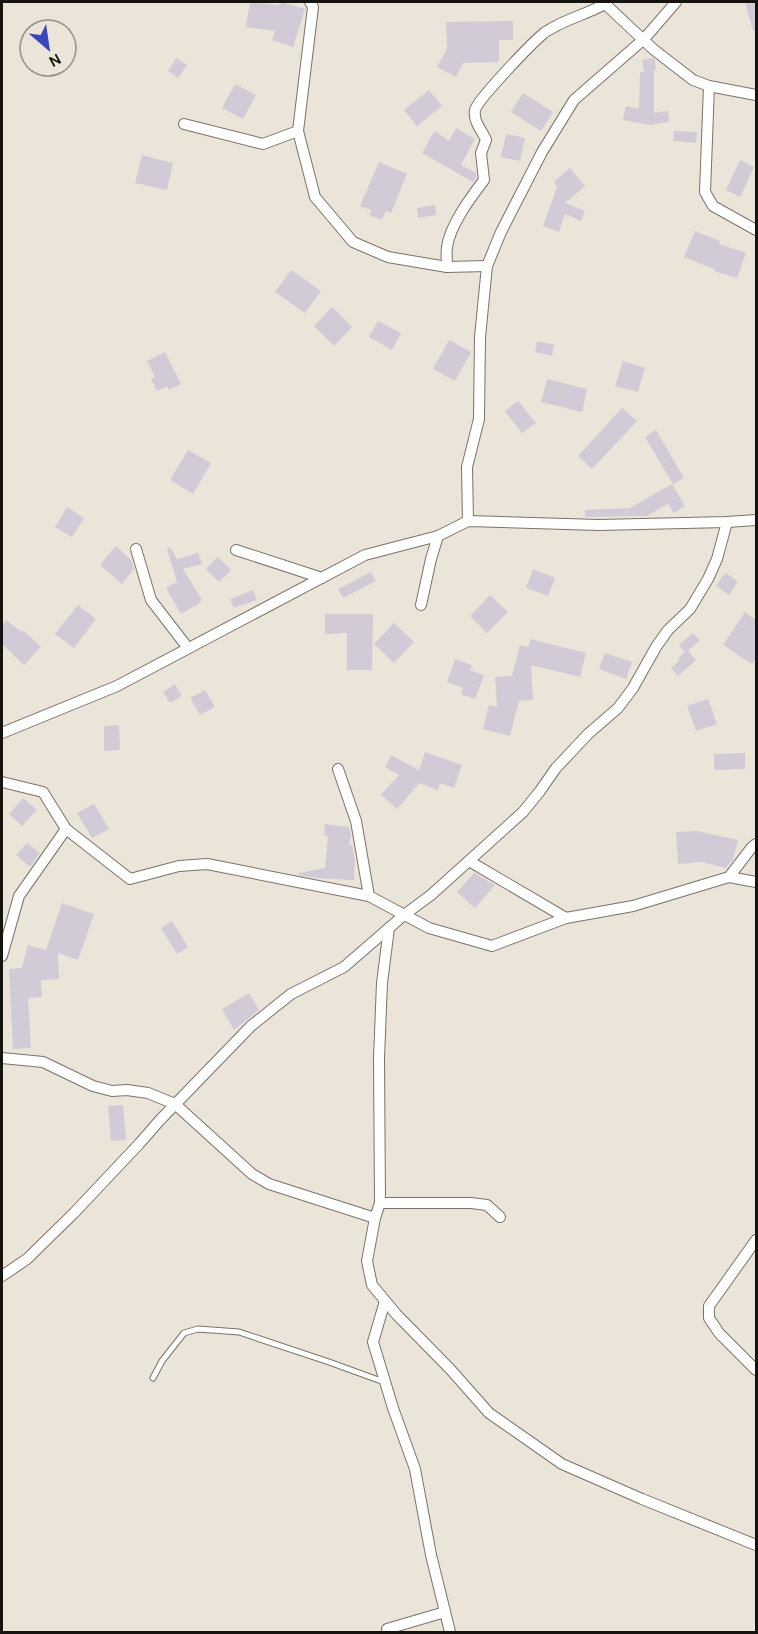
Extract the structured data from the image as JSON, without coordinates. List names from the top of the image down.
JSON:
{
  "north": "bottom right"
}
